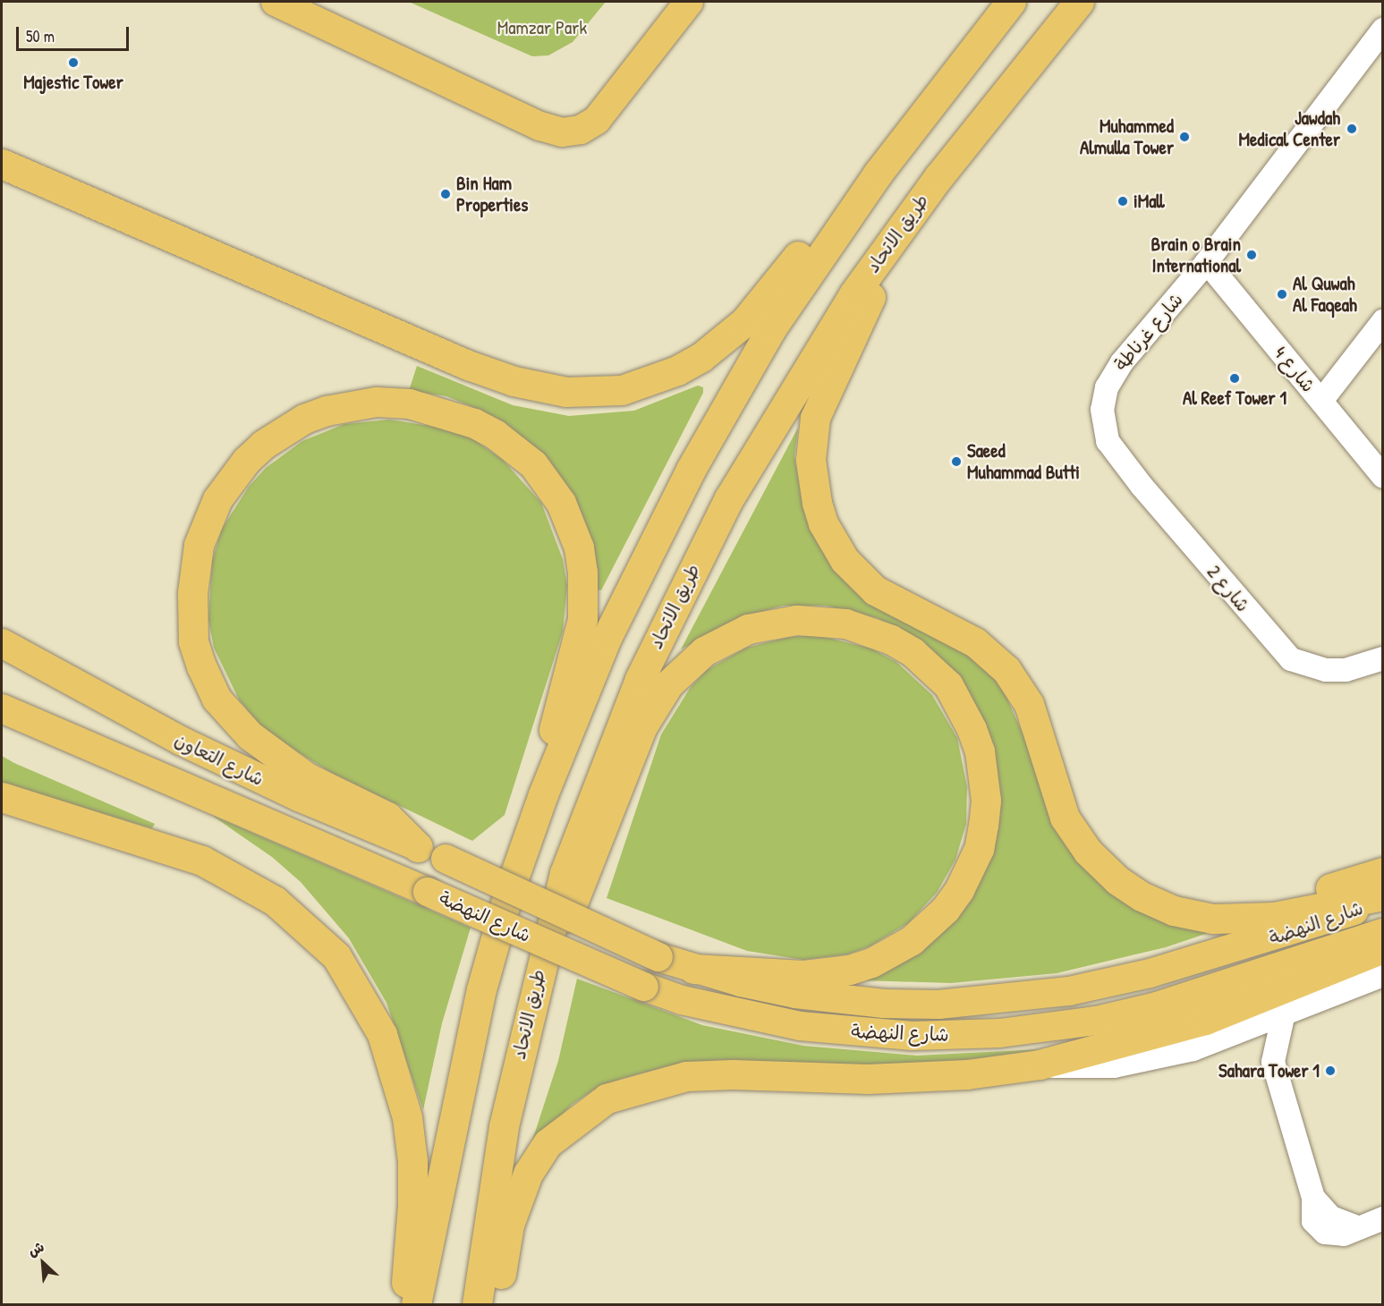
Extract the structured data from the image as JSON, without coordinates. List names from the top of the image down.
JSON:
{
  "streets": {
    "highway": ["طريق الاتحاد"],
    "main road": ["شارع التعاون", "شارع النهضة"],
    "street": ["شارع غرناطة", "شارع 4", "شارع 2"]
  },
  "crossings": [
    ["شارع غرناطة", "شارع 4"],
    ["شارع غرناطة", "شارع 2"],
    ["شارع التعاون", "شارع النهضة"]
  ],
  "parks": ["Mamzar Park"],
  "places": [
    "Majestic Tower",
    "Jawdah Medical Center",
    "Muhammed Almulla Tower",
    "Bin Ham Properties",
    "iMall",
    "Brain o Brain International",
    "Al Quwah Al Faqeah",
    "Al Reef Tower 1",
    "Saeed Muhammad Butti",
    "Sahara Tower 1"
  ],
  "scale_bar": "50 m",
  "north": "top left"
}
